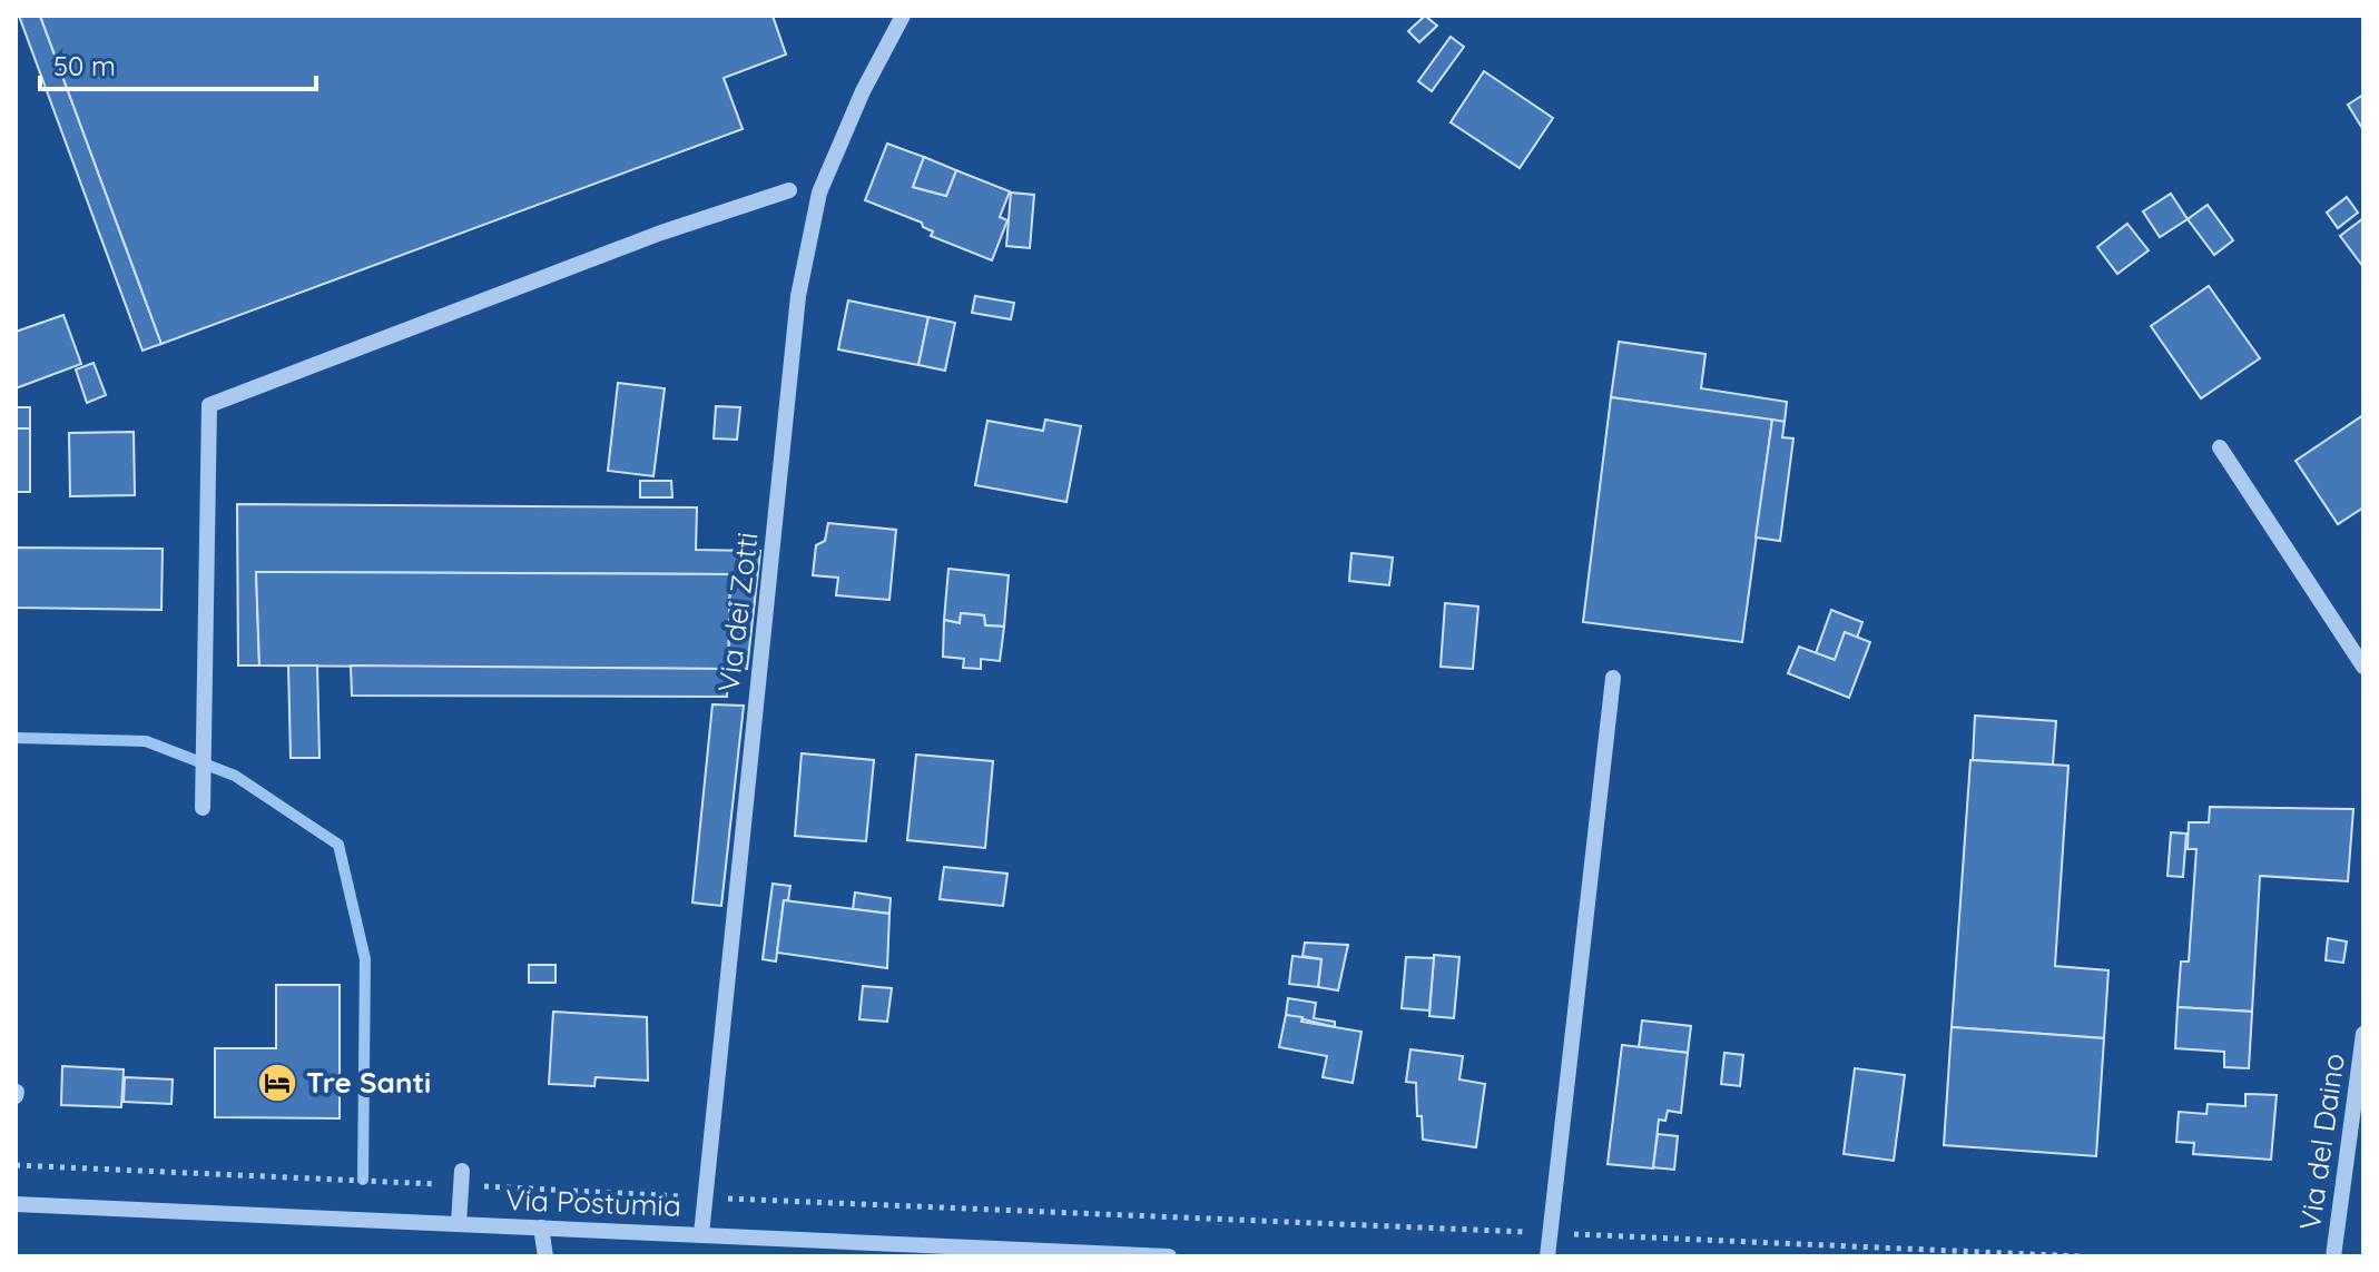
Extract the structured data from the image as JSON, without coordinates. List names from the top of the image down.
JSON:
{
  "streets": {
    "street": ["Via dei Zotti", "Via del Daino", "Via Postumia"]
  },
  "crossings": [
    ["Via dei Zotti", "Via Postumia"]
  ],
  "places": {
    "hotel": ["Tre Santi"]
  },
  "scale_bar": "50 m"
}
